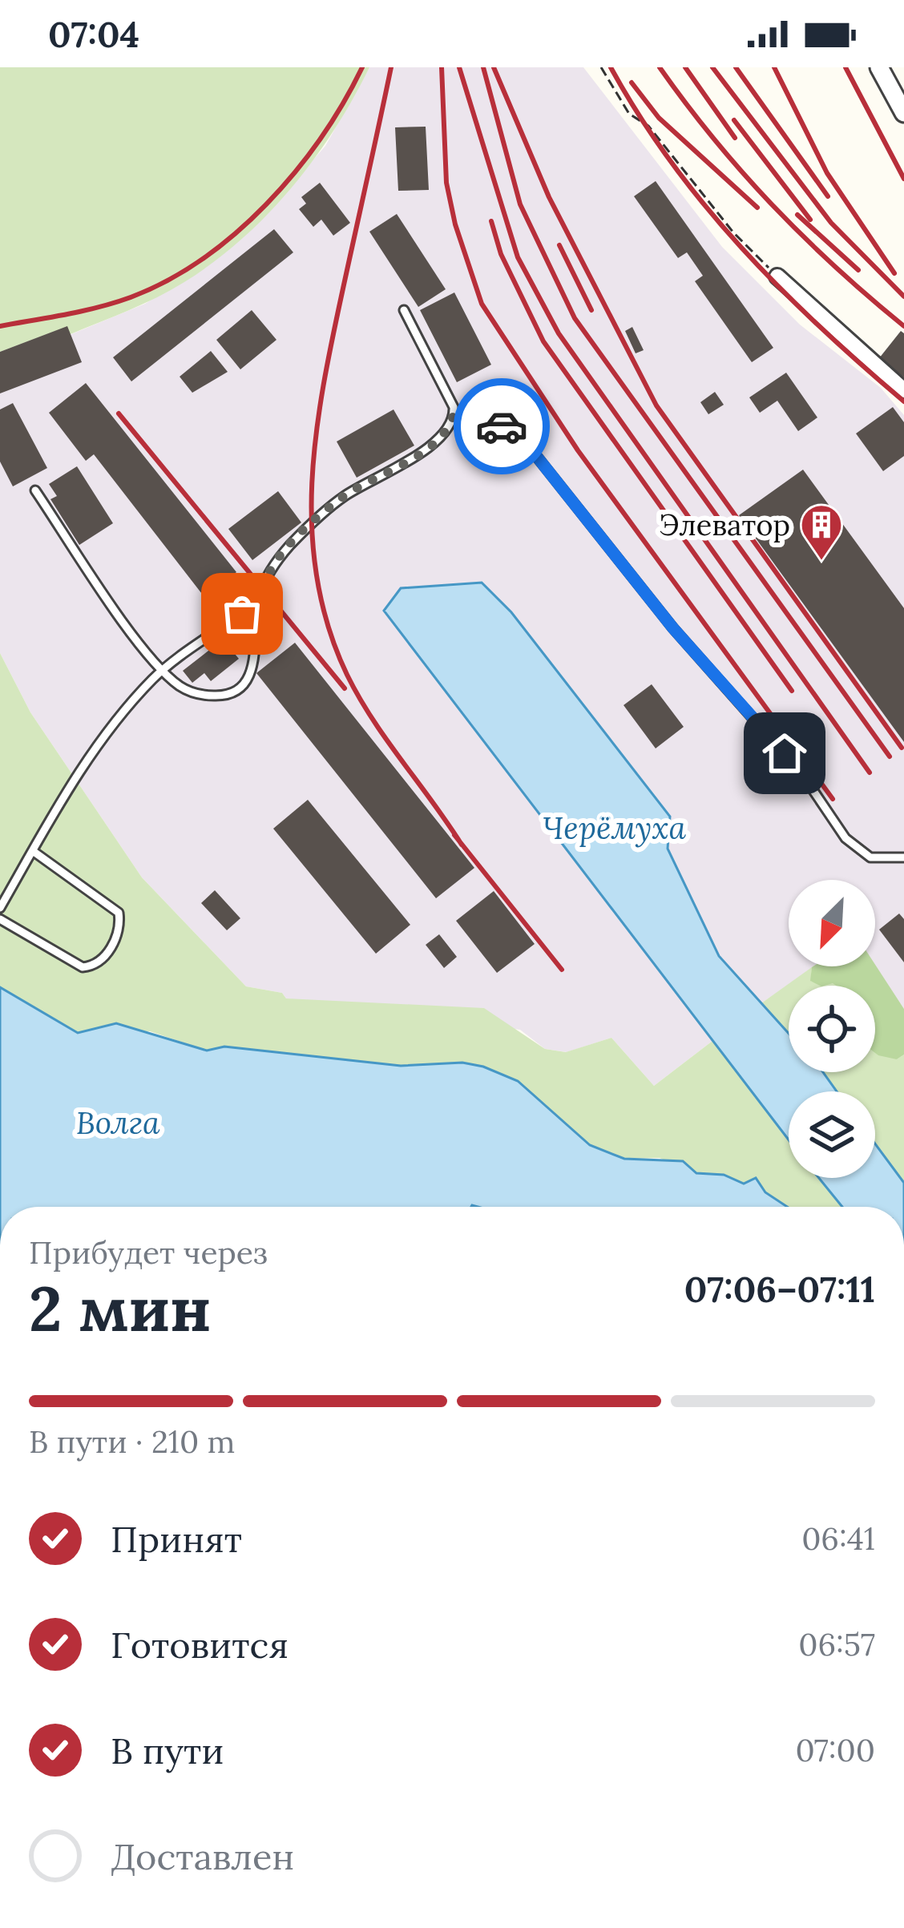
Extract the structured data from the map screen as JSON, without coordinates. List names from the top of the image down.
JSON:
{
  "water": ["Черёмуха", "Волга"],
  "places": {
    "building": ["Элеватор"]
  },
  "north": "bottom left",
  "page": {
    "status": "07:04",
    "heading": ["2 мин", "Прибудет через", "07:06–07:11"],
    "bar": "В пути · 210 m",
    "list": [
      ["Принят", "06:41"],
      ["Готовится", "06:57"],
      ["В пути", "07:00"],
      "Доставлен"
    ]
  }
}
